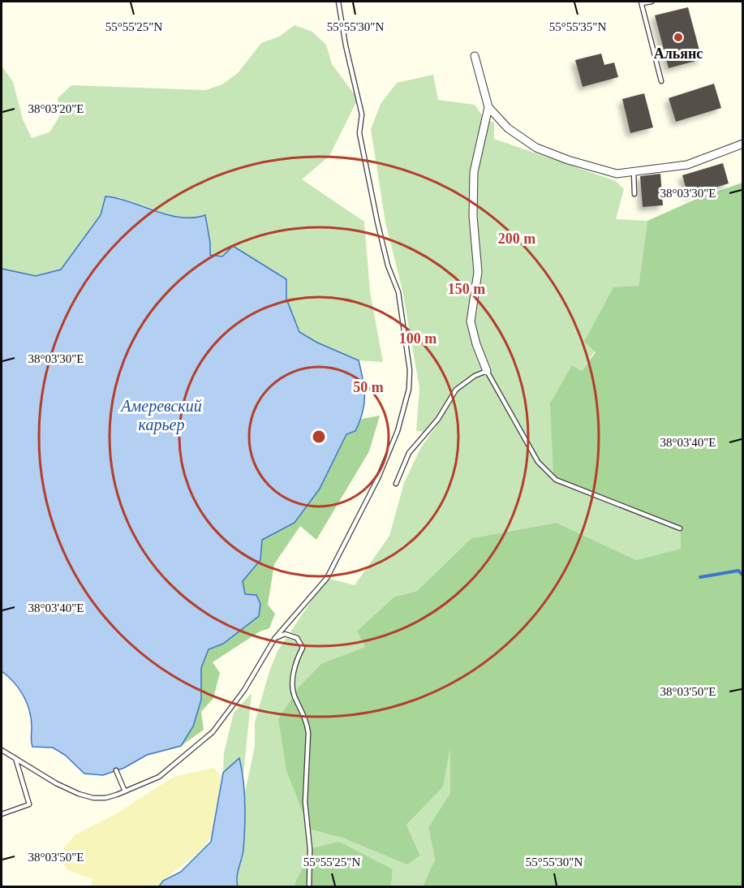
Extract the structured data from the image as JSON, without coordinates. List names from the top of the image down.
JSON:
{
  "water": ["Амеревский карьер"],
  "places": ["Альянс"],
  "coordinates": [
    "55°55'25\"N",
    "55°55'30\"N",
    "55°55'35\"N",
    "38°03'20\"E",
    "38°03'30\"E",
    "38°03'40\"E",
    "38°03'50\"E"
  ],
  "rings": [
    "200 m",
    "150 m",
    "100 m",
    "50 m"
  ]
}
